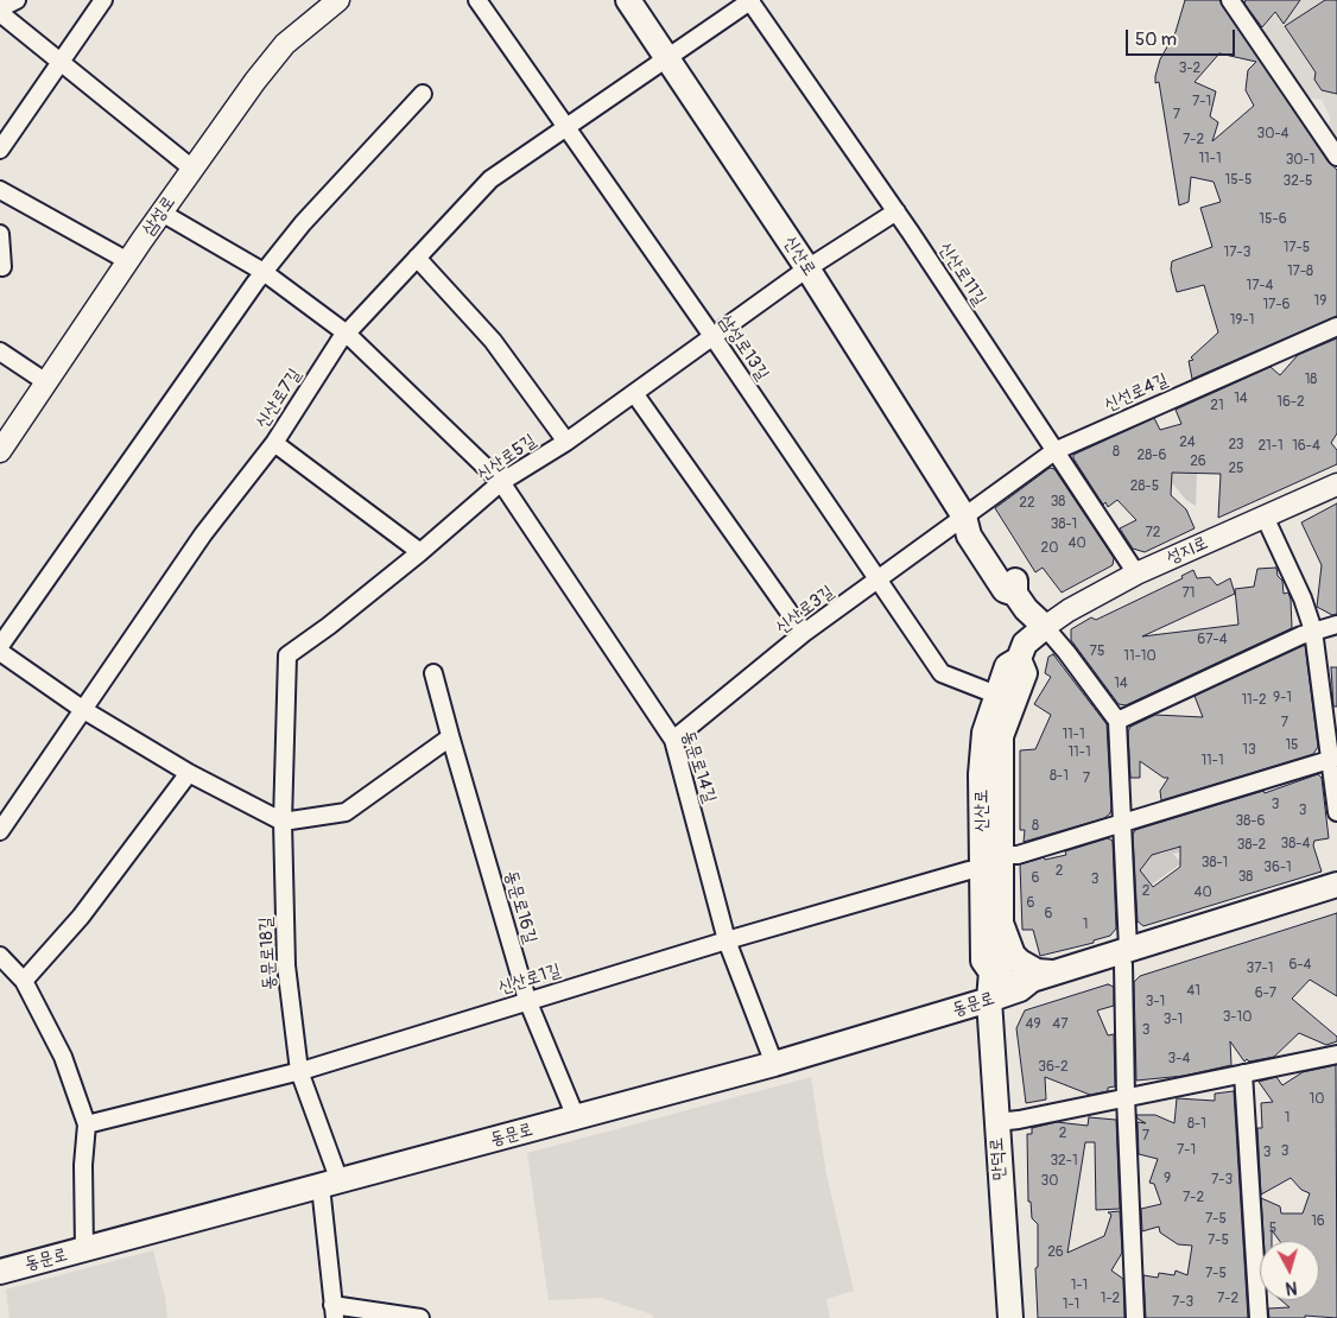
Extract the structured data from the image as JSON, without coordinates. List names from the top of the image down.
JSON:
{
  "streets": {
    "main road": ["신산로", "동문로", "만덕로"],
    "street": [
      "삼성로",
      "신산로11길",
      "삼성로13길",
      "신선로4길",
      "신산로7길",
      "신산로5길",
      "성지로",
      "신산로3길",
      "동문로14길",
      "동문로16길",
      "동문로18길",
      "신산로1길"
    ]
  },
  "crossings": [
    ["삼성로", "동문로14길"],
    ["신산로", "삼성로13길"],
    ["신산로", "신선로4길"],
    ["신산로", "신산로7길"],
    ["신산로", "신산로5길"],
    ["신산로", "성지로"],
    ["신산로", "신산로3길"],
    ["신산로", "신산로1길"],
    ["신산로", "동문로"],
    ["신산로", "만덕로"],
    ["신산로11길", "신선로4길"],
    ["신산로11길", "신산로7길"],
    ["신산로11길", "신산로5길"],
    ["신산로11길", "성지로"],
    ["삼성로13길", "신산로7길"],
    ["삼성로13길", "신산로5길"],
    ["삼성로13길", "신산로3길"],
    ["신선로4길", "신산로3길"],
    ["신산로7길", "동문로14길"],
    ["신산로5길", "동문로14길"],
    ["신산로5길", "동문로18길"],
    ["신산로3길", "동문로14길"],
    ["동문로14길", "신산로1길"],
    ["동문로14길", "동문로"],
    ["동문로16길", "신산로1길"],
    ["동문로16길", "동문로"],
    ["동문로18길", "신산로1길"],
    ["동문로18길", "동문로"],
    ["동문로", "만덕로"]
  ],
  "house_numbers": [
    "3-2",
    "7-1",
    "7",
    "30-4",
    "7-2",
    "11-1",
    "30-1",
    "15-5",
    "32-5",
    "15-6",
    "17-5",
    "17-3",
    "17-8",
    "17-4",
    "19",
    "17-6",
    "19-1",
    "18",
    "14",
    "16-2",
    "21",
    "24",
    "23",
    "21-1",
    "16-4",
    "8",
    "28-6",
    "26",
    "25",
    "28-5",
    "38",
    "22",
    "38-1",
    "72",
    "40",
    "20",
    "71",
    "67-4",
    "75",
    "11-10",
    "14",
    "9-1",
    "11-2",
    "7",
    "11-1",
    "15",
    "13",
    "11-1",
    "11-1",
    "8-1",
    "7",
    "3",
    "3",
    "38-6",
    "8",
    "38-4",
    "38-2",
    "38-1",
    "36-1",
    "2",
    "38",
    "6",
    "3",
    "2",
    "40",
    "6",
    "6",
    "1",
    "6-4",
    "37-1",
    "41",
    "6-7",
    "3-1",
    "3-10",
    "3-1",
    "49",
    "47",
    "3",
    "3-4",
    "36-2",
    "10",
    "1",
    "8-1",
    "2",
    "7",
    "7-1",
    "3",
    "3",
    "32-1",
    "9",
    "7-3",
    "30",
    "7-2",
    "7-5",
    "16",
    "5",
    "7-5",
    "26",
    "7-5",
    "1-1",
    "1-2",
    "7-2",
    "7-3",
    "1-1"
  ],
  "scale_bar": "50 m",
  "north": "bottom"
}
